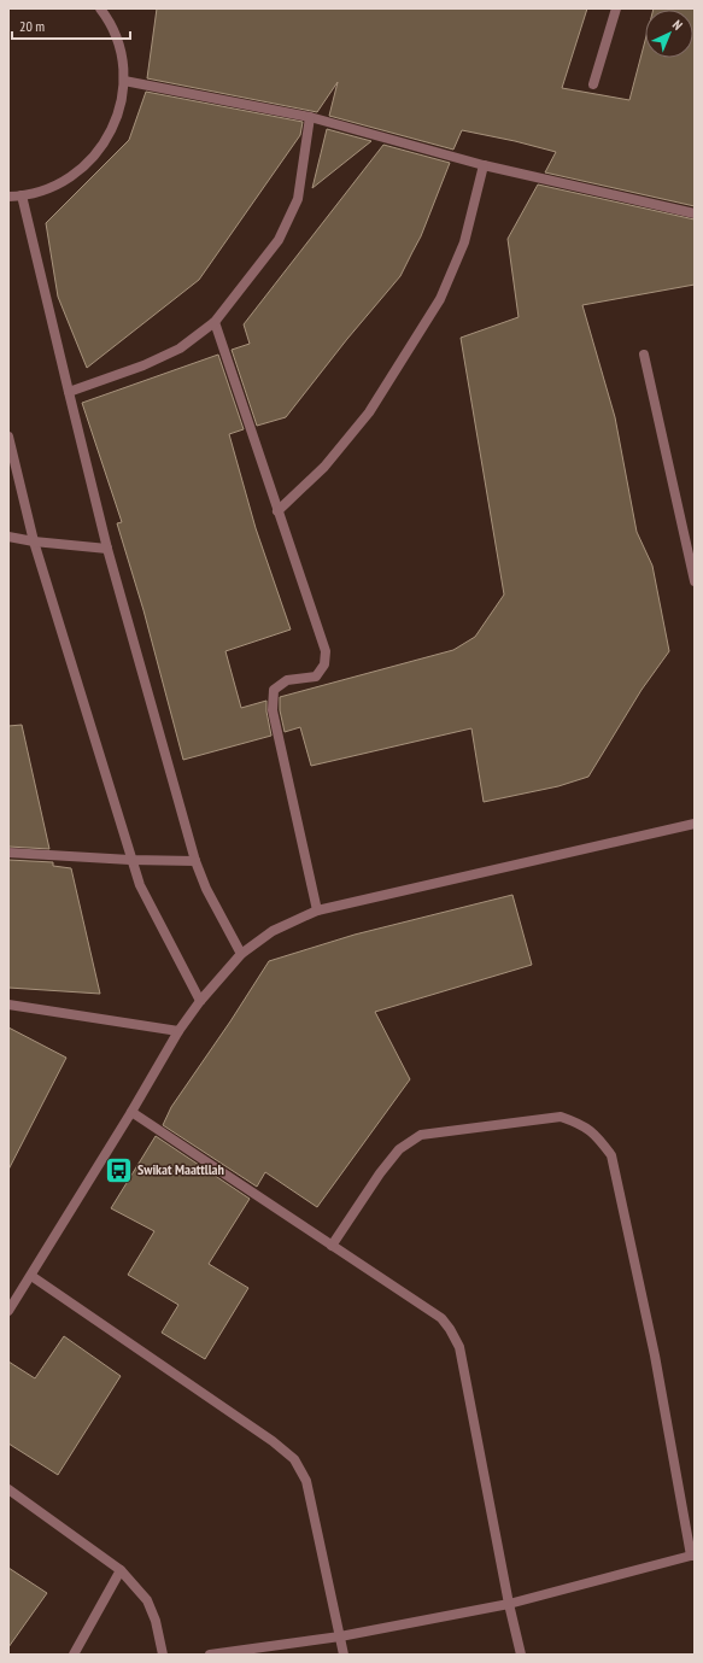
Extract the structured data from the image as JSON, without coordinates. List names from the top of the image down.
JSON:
{
  "places": {
    "bus stop": ["Swikat Maattllah"]
  },
  "scale_bar": "20 m",
  "north": "top right"
}
